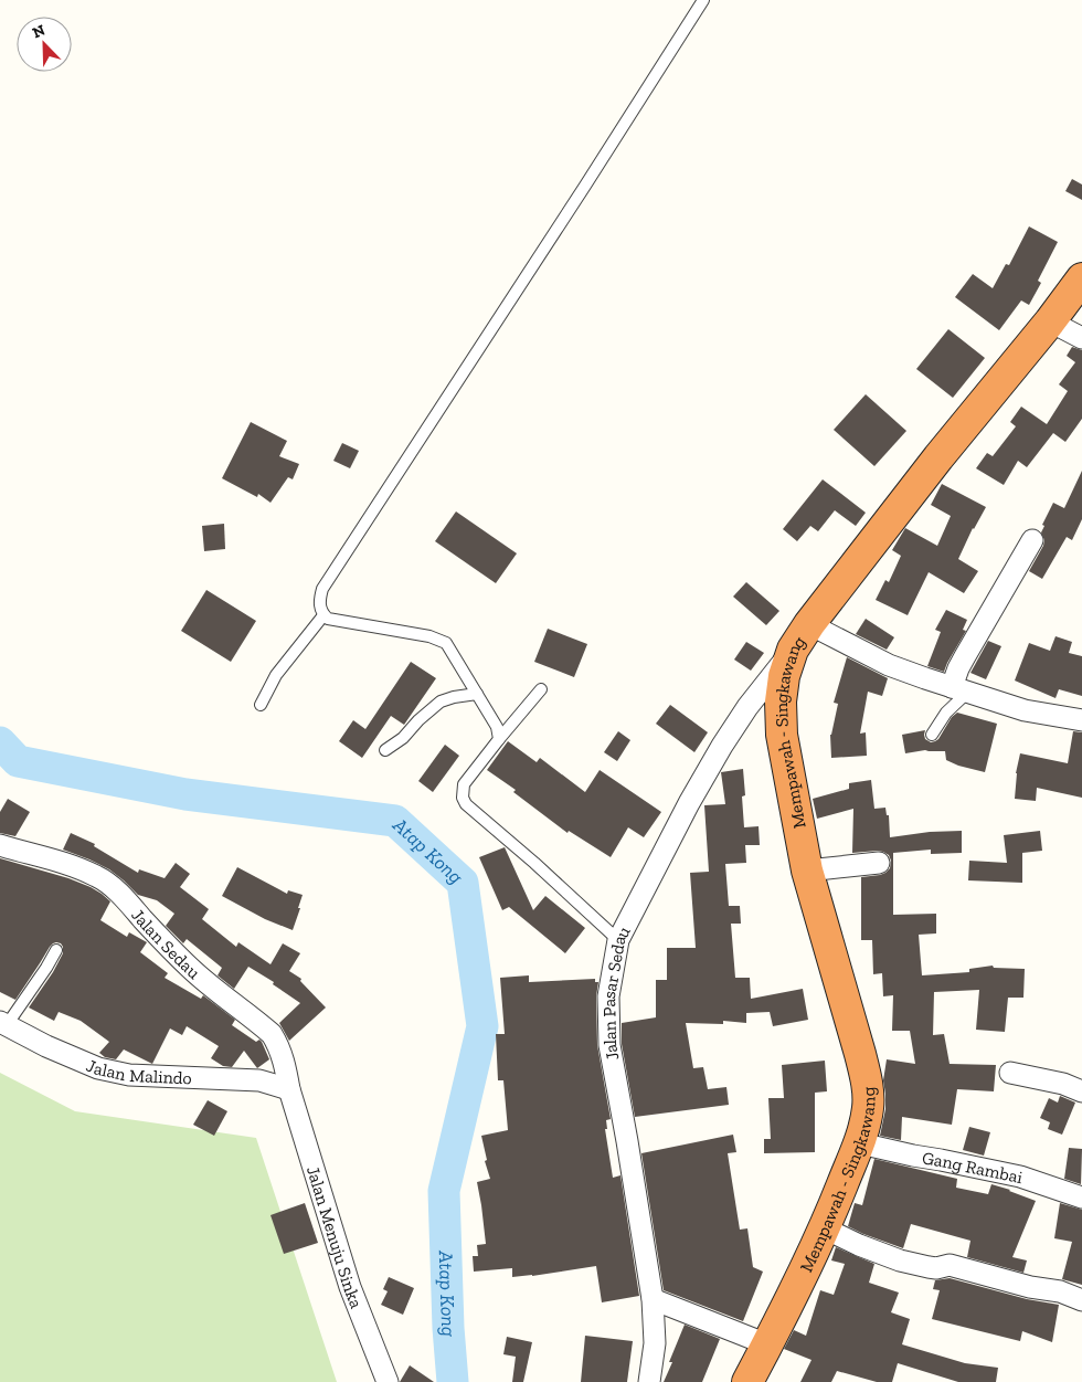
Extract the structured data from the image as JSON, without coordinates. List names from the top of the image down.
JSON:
{
  "streets": {
    "highway": ["Mempawah - Singkawang"],
    "street": [
      "Jalan Sedau",
      "Jalan Pasar Sedau",
      "Jalan Malindo",
      "Gang Rambai",
      "Jalan Menuju Sinka"
    ]
  },
  "crossings": [
    ["Mempawah - Singkawang", "Jalan Pasar Sedau"],
    ["Mempawah - Singkawang", "Gang Rambai"],
    ["Jalan Sedau", "Jalan Malindo"],
    ["Jalan Sedau", "Jalan Menuju Sinka"],
    ["Jalan Malindo", "Jalan Menuju Sinka"]
  ],
  "water": ["Atap Kong"],
  "north": "top left"
}
